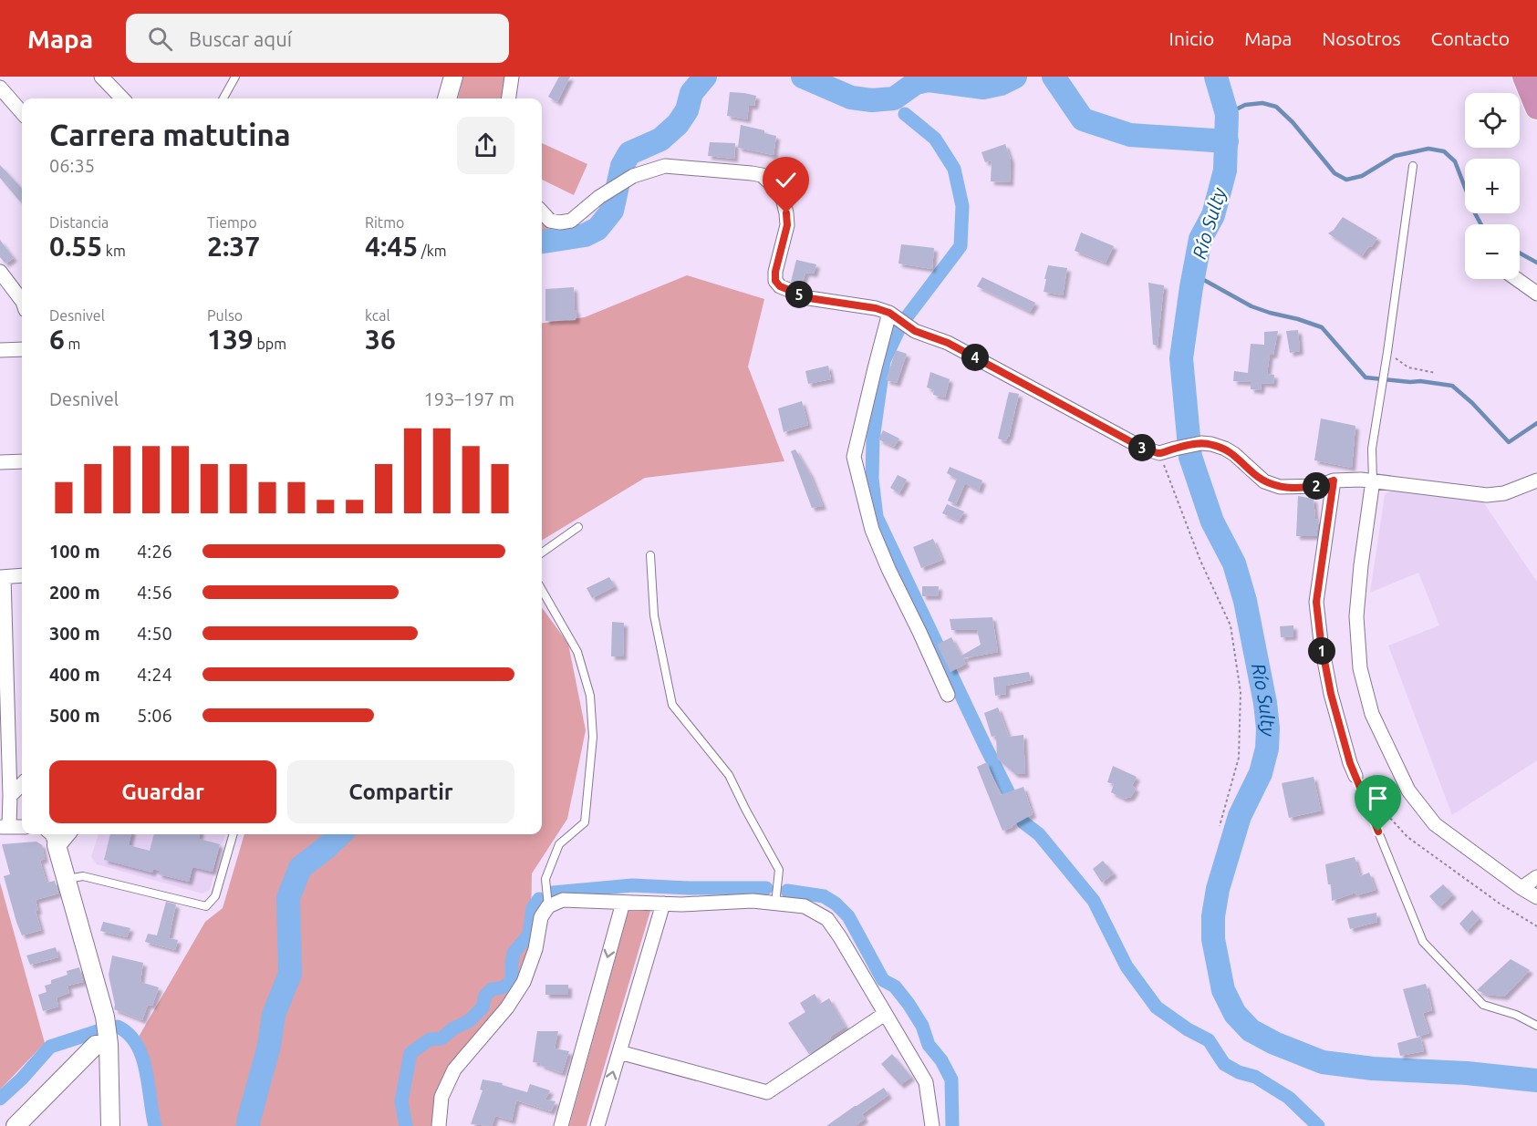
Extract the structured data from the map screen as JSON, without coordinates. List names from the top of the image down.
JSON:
{
  "water": ["Río Sulty"],
  "page": {
    "header": "Mapa",
    "search": "Buscar aquí",
    "nav": [
      "Inicio",
      "Mapa",
      "Nosotros",
      "Contacto"
    ],
    "map_buttons": ["+", "−"],
    "heading": ["Carrera matutina", "06:35"],
    "stats": [
      ["Distancia", "0.55 km"],
      ["Tiempo", "2:37"],
      ["Ritmo", "4:45 /km"],
      ["Desnivel", "6 m"],
      ["Pulso", "139 bpm"],
      ["kcal", "36"]
    ],
    "pins": [
      "5",
      "4",
      "3",
      "2",
      "1"
    ],
    "chart": ["Desnivel", "193–197 m"],
    "list": [
      {
        "name": "100 m",
        "note": "4:26"
      },
      {
        "name": "200 m",
        "note": "4:56"
      },
      {
        "name": "300 m",
        "note": "4:50"
      },
      {
        "name": "400 m",
        "note": "4:24"
      },
      {
        "name": "500 m",
        "note": "5:06"
      }
    ],
    "buttons": ["Guardar", "Compartir"]
  }
}
